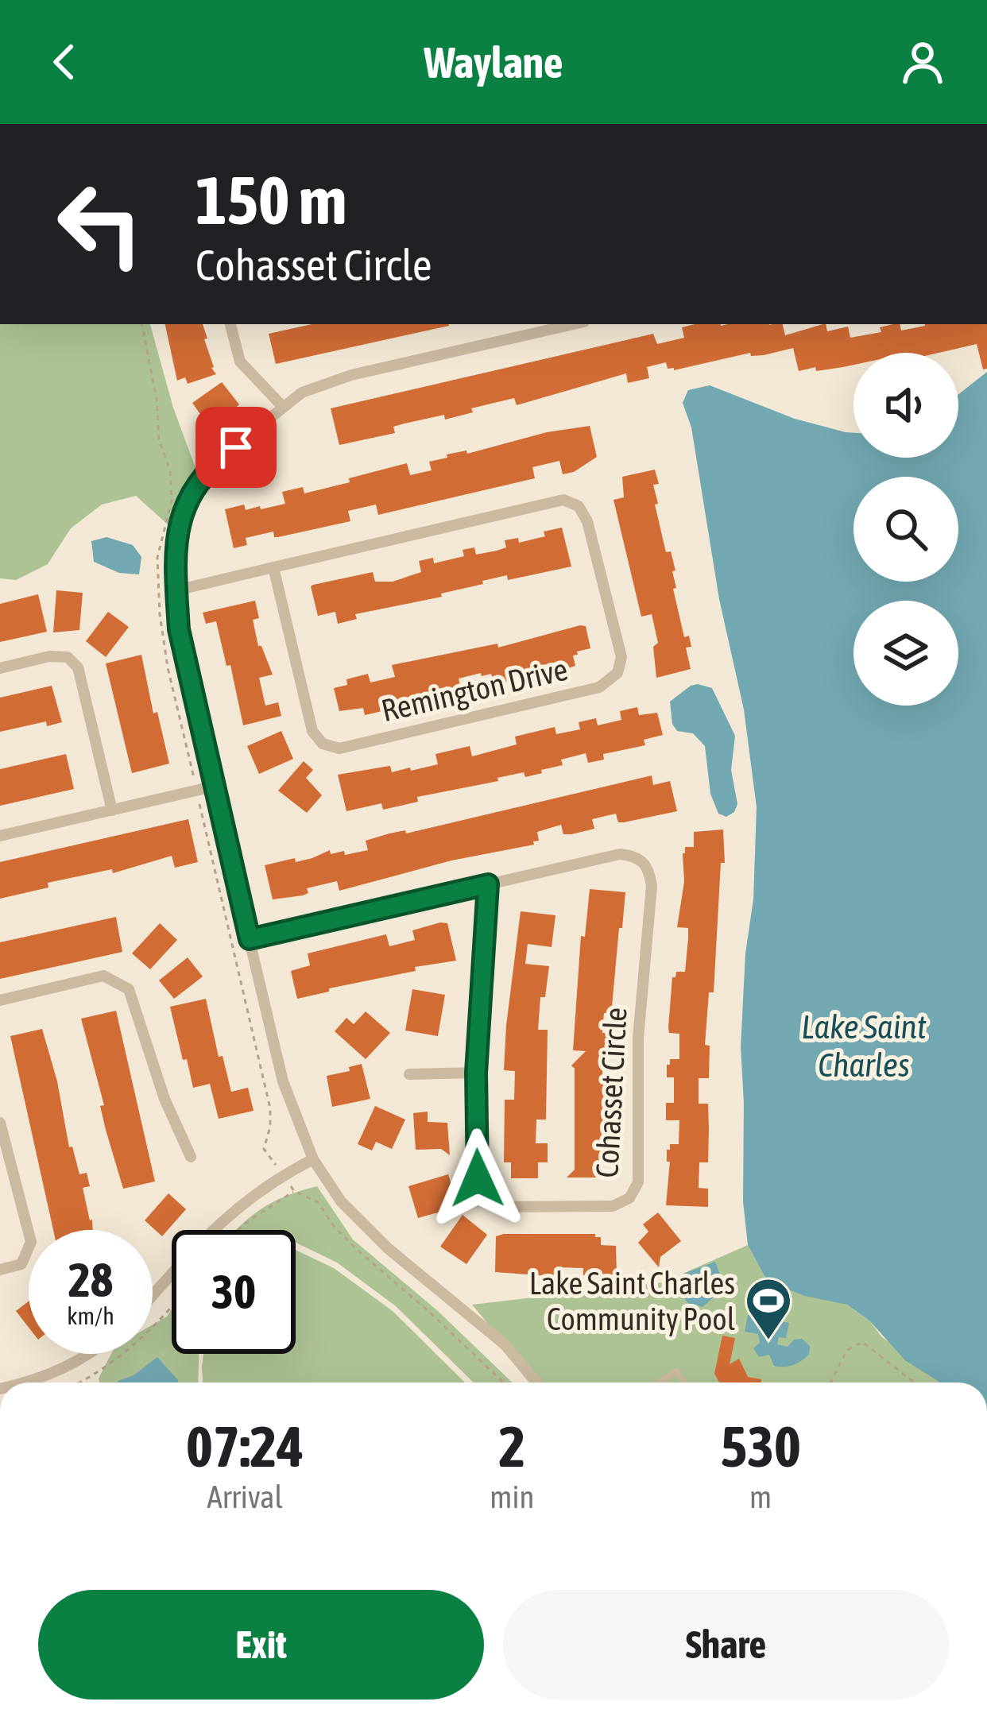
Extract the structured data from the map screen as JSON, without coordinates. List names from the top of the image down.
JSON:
{
  "streets": {
    "street": ["Remington Drive", "Cohasset Circle"]
  },
  "water": ["Lake Saint Charles"],
  "places": {
    "sports": ["Lake Saint Charles Community Pool"]
  },
  "page": {
    "header": "Waylane",
    "turn": ["150 m", "Cohasset Circle"],
    "speed": "28 km/h",
    "limit": "30",
    "eta": [
      "07:24",
      "Arrival",
      "2",
      "min",
      "530",
      "m"
    ],
    "buttons": ["Exit", "Share"]
  }
}
